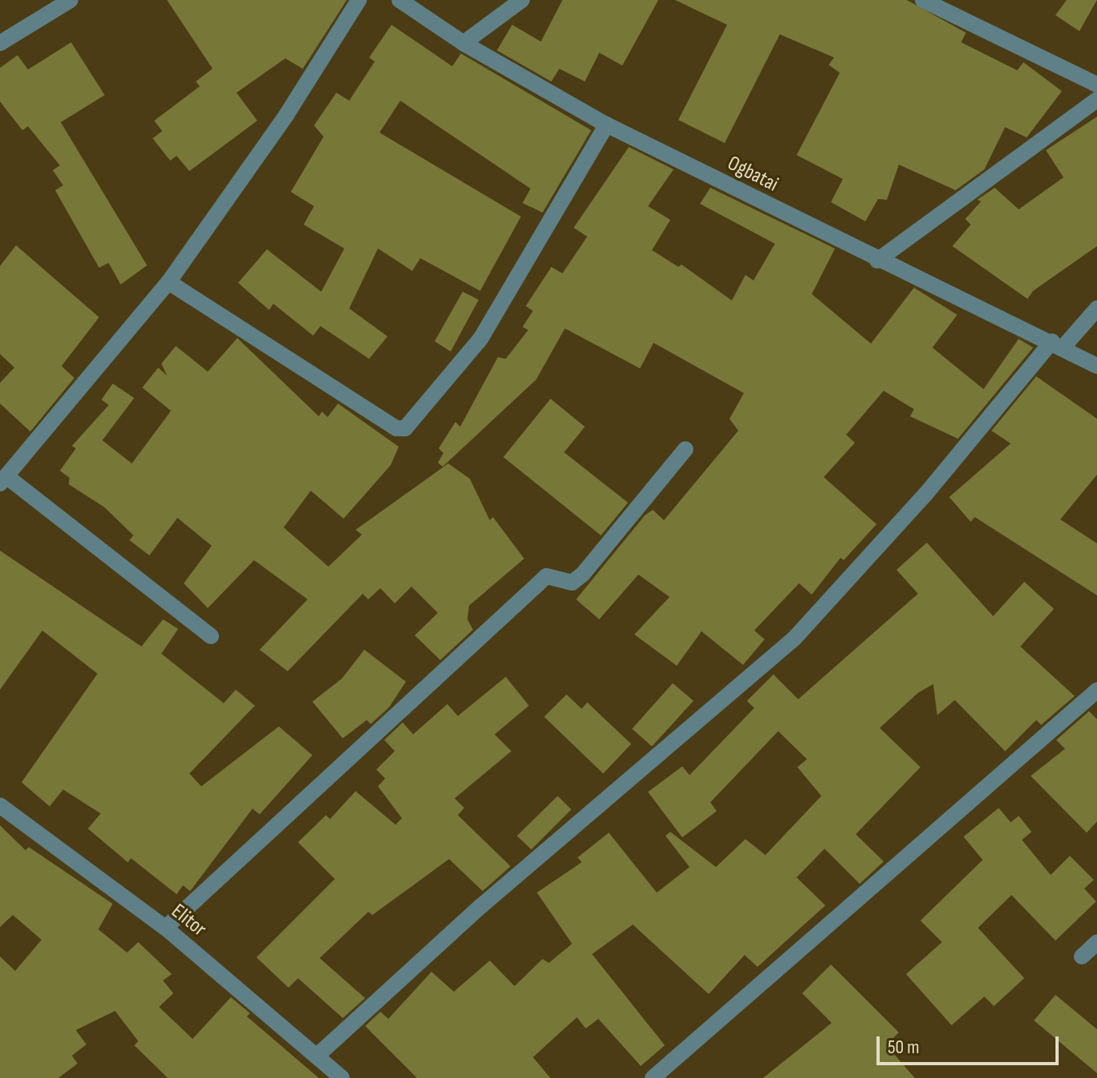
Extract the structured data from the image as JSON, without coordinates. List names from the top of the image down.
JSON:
{
  "streets": {
    "street": ["Ogbatai", "Elitor"]
  },
  "scale_bar": "50 m"
}
